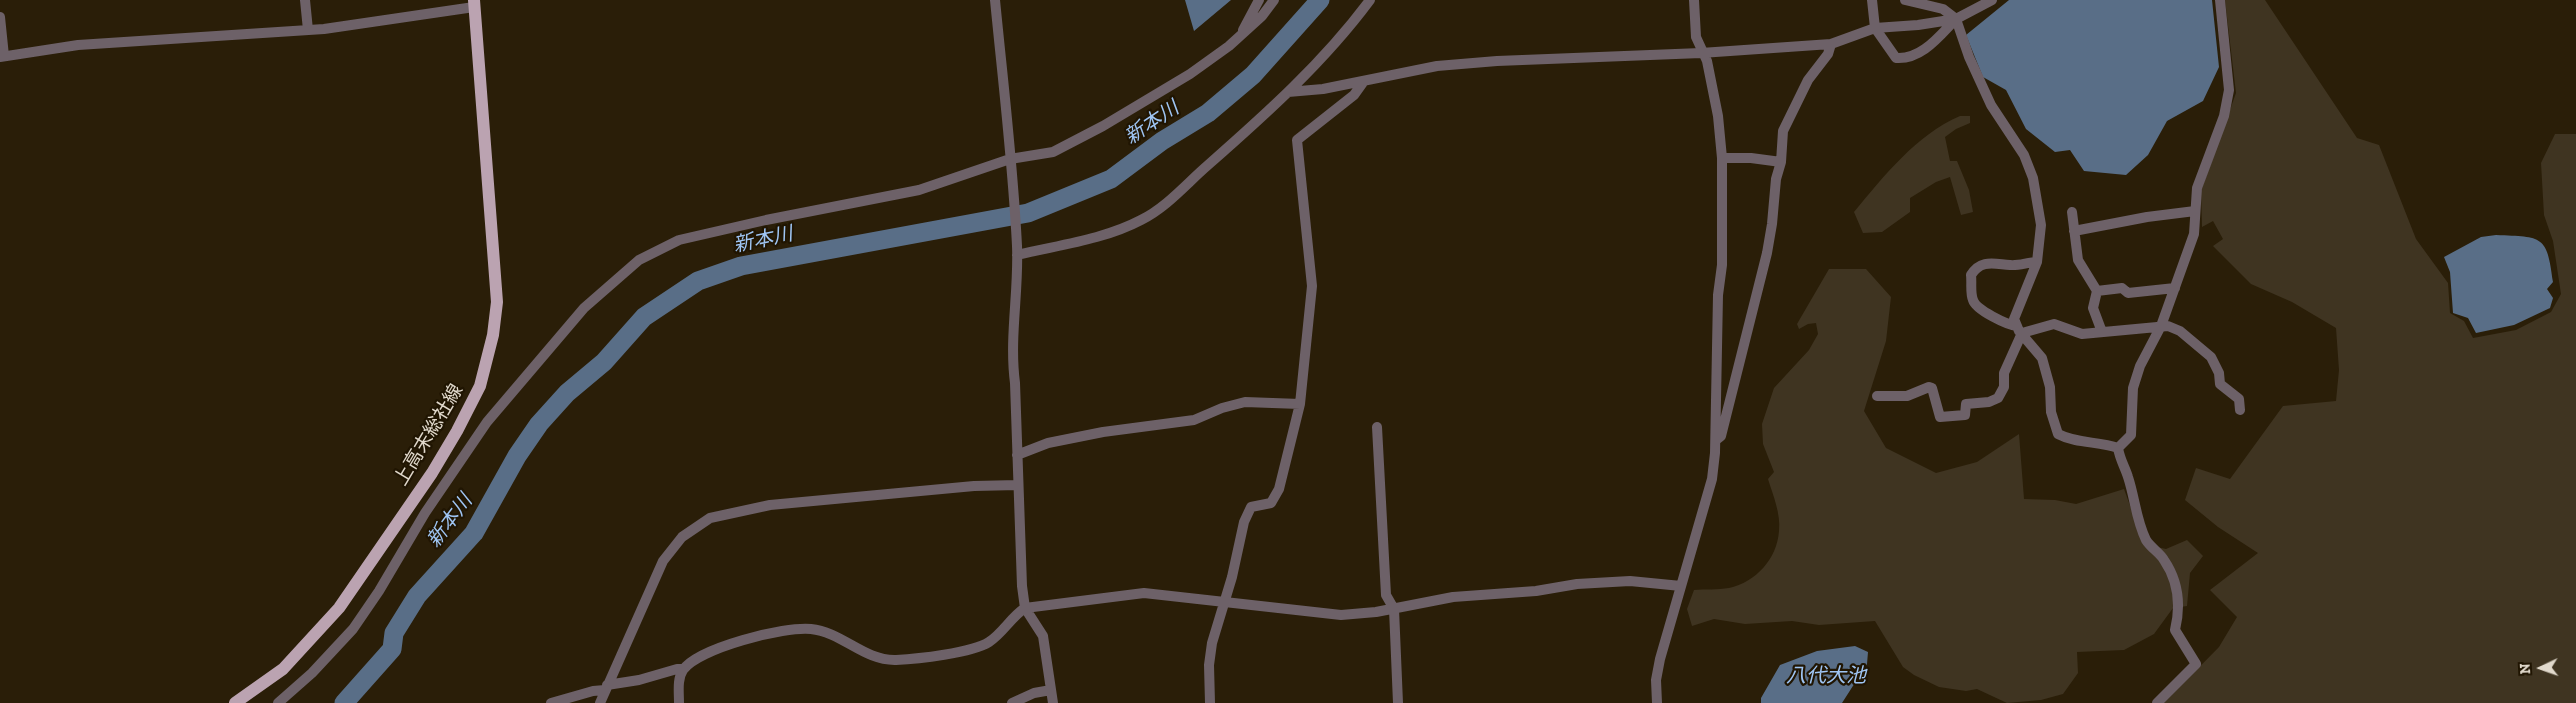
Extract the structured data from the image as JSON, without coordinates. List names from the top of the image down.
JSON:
{
  "streets": {
    "main road": ["上高末総社線"]
  },
  "water": ["新本川", "八代大池"],
  "north": "left"
}
